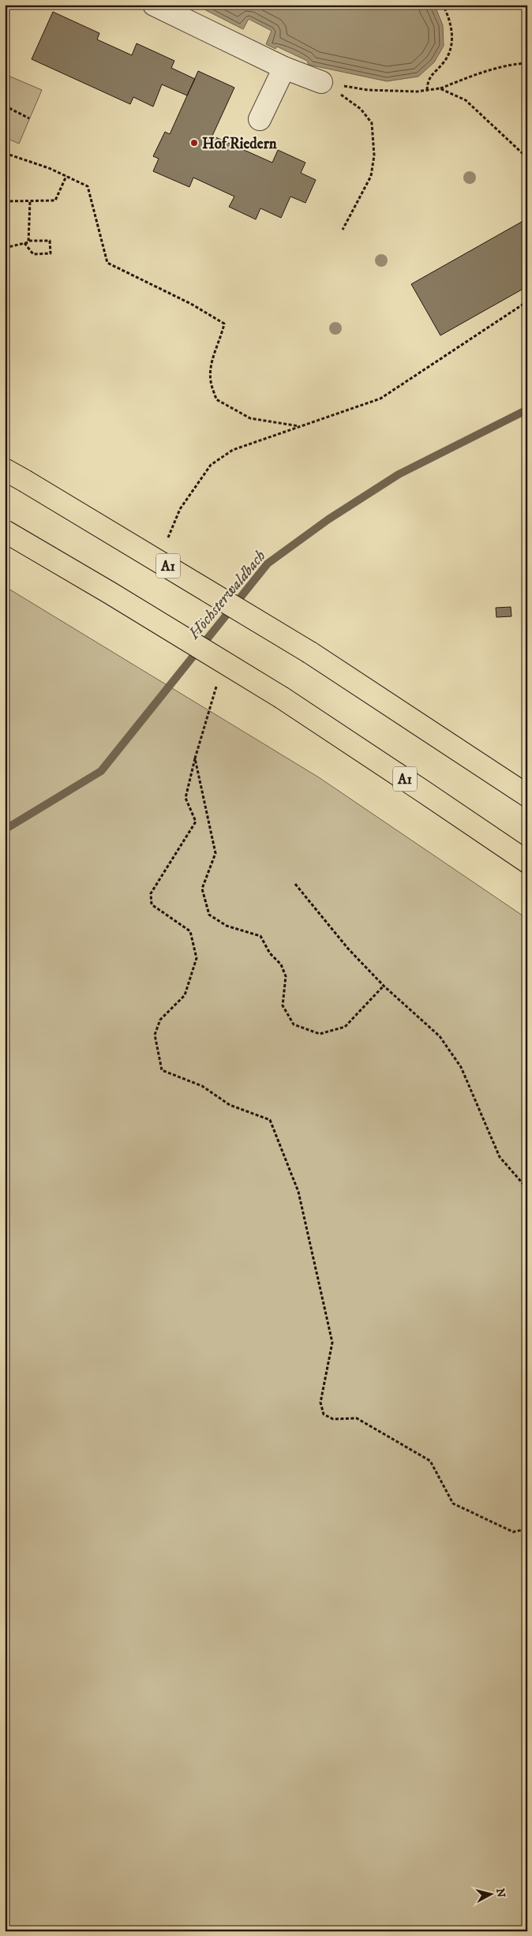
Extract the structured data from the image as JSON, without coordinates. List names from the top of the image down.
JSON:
{
  "streets": {
    "highway": ["A1"]
  },
  "water": ["Höchsterwaldbach"],
  "places": ["Hof Riedern"],
  "north": "right"
}
